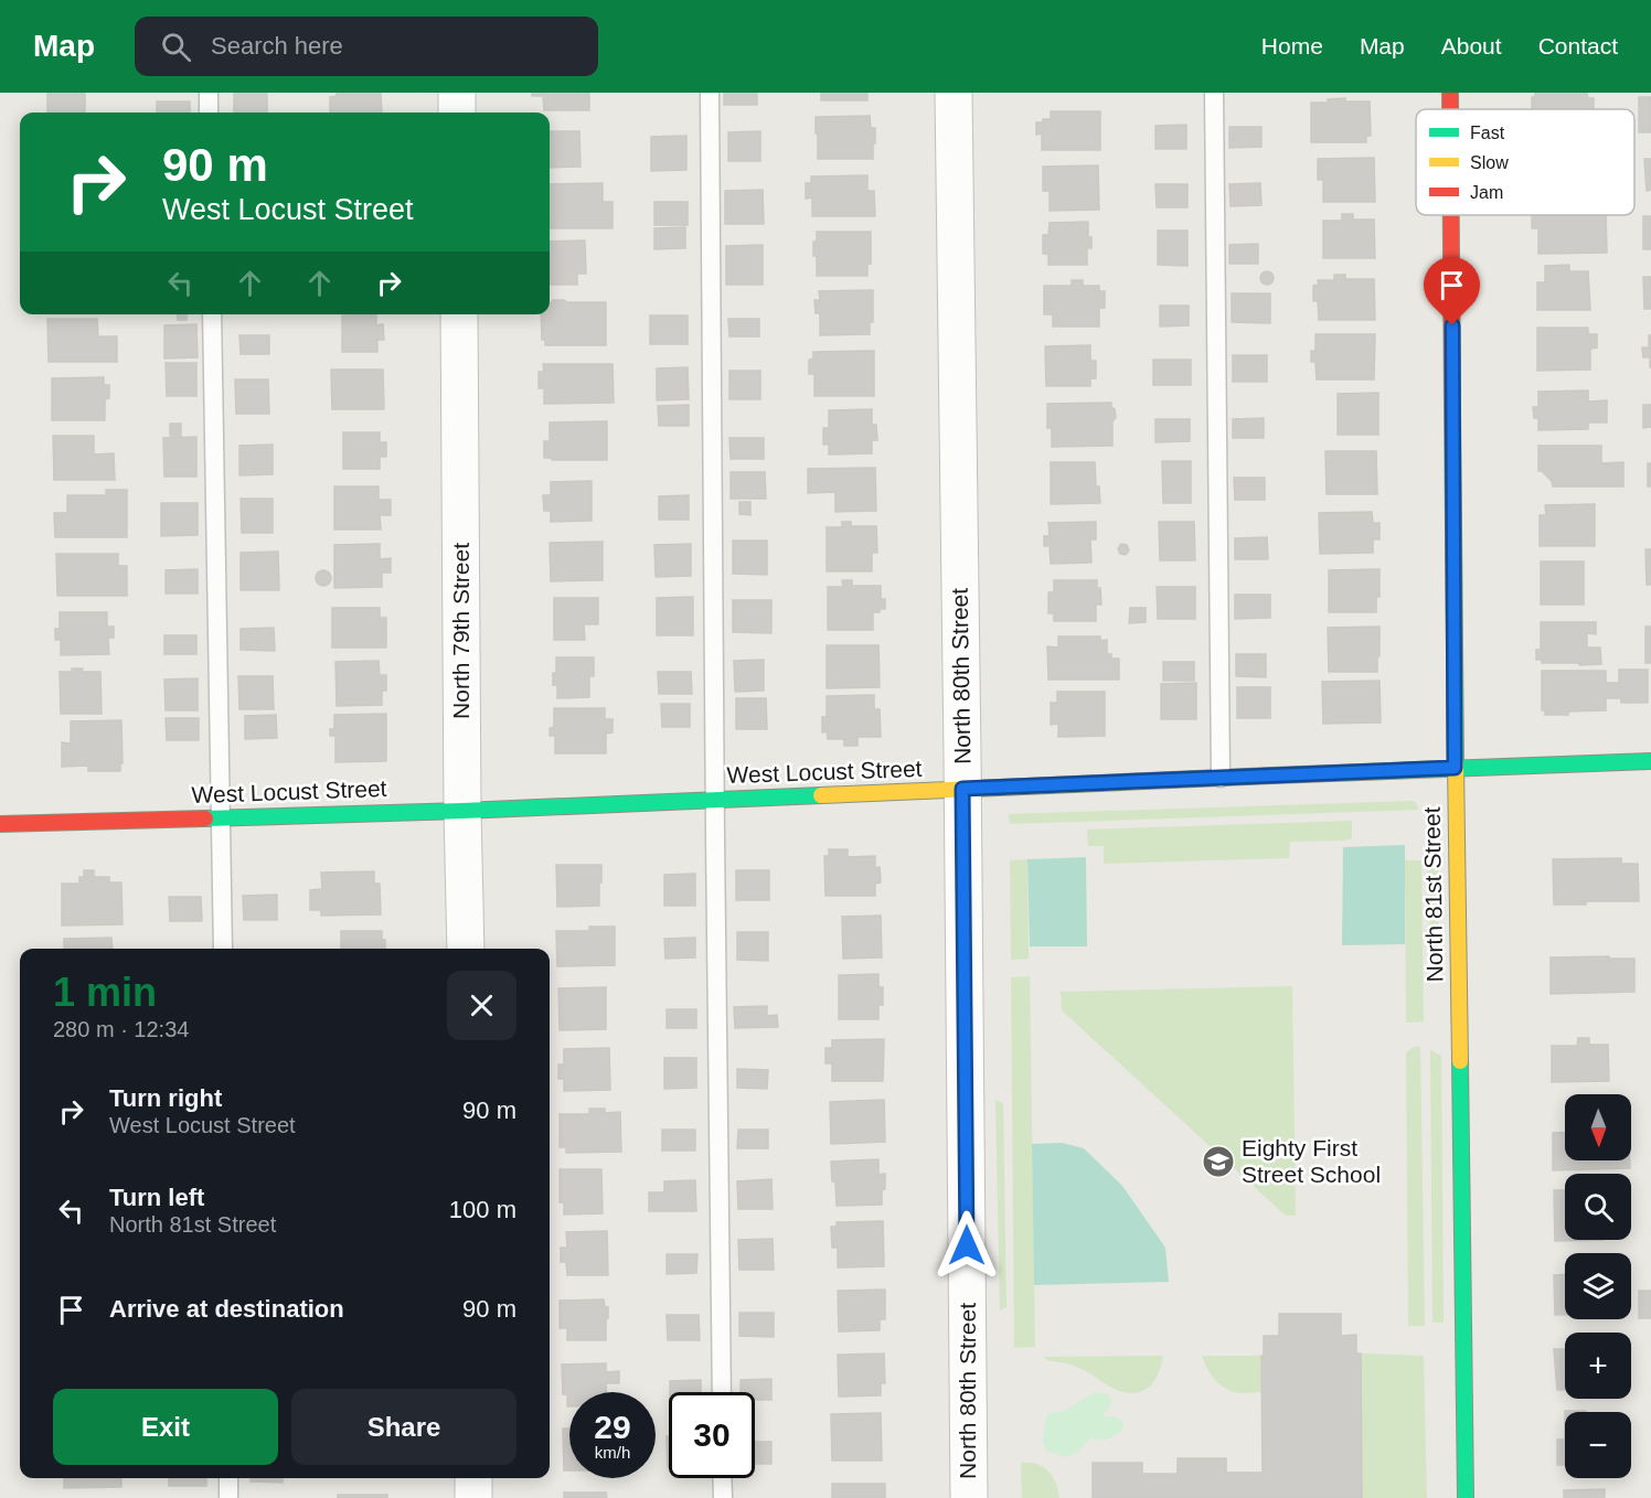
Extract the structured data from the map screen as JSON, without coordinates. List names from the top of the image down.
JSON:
{
  "streets": {
    "street": [
      "North 79th Street",
      "North 80th Street",
      "West Locust Street",
      "North 81st Street"
    ]
  },
  "crossings": [
    ["North 79th Street", "West Locust Street"],
    ["North 80th Street", "West Locust Street"],
    ["West Locust Street", "North 81st Street"]
  ],
  "places": {
    "school or university": ["Eighty First Street School"]
  },
  "legend": ["Fast", "Slow", "Jam"],
  "north": "bottom",
  "page": {
    "header": "Map",
    "search": "Search here",
    "nav": [
      "Home",
      "Map",
      "About",
      "Contact"
    ],
    "turn": ["90 m", "West Locust Street"],
    "heading": ["1 min", "280 m · 12:34"],
    "list": [
      {
        "name": "Turn right",
        "note": "West Locust Street",
        "value": "90 m"
      },
      {
        "name": "Turn left",
        "note": "North 81st Street",
        "value": "100 m"
      },
      {
        "name": "Arrive at destination",
        "value": "90 m"
      }
    ],
    "map_buttons": ["+", "−"],
    "buttons": ["Exit", "Share"],
    "speed": "29 km/h",
    "limit": "30"
  }
}
